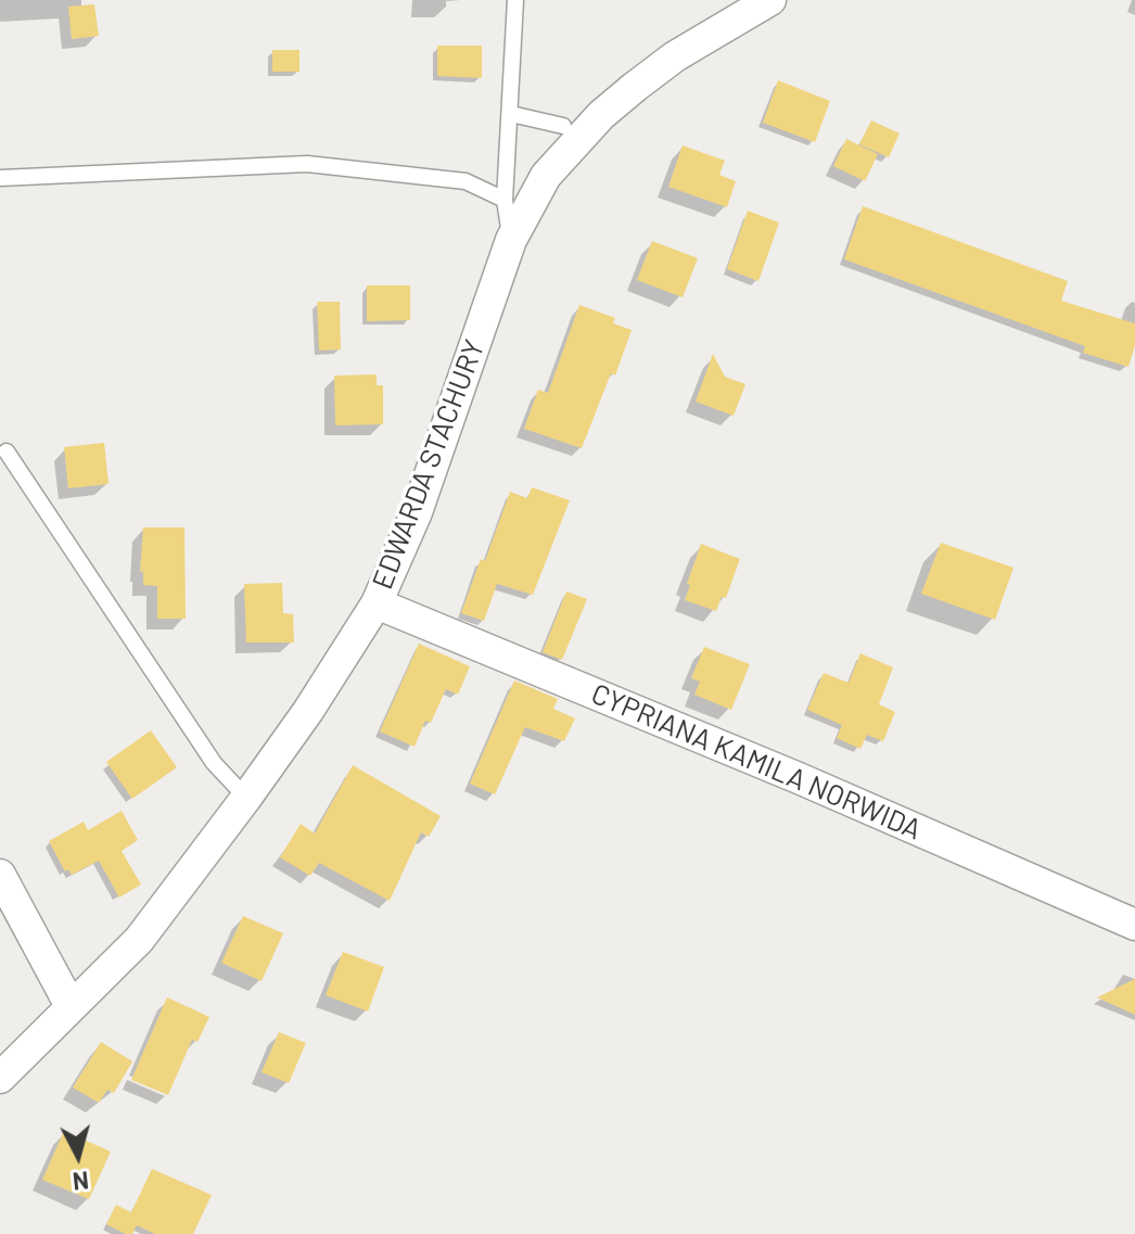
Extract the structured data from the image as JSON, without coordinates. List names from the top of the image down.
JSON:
{
  "streets": {
    "street": ["EDWARDA STACHURY", "CYPRIANA KAMILA NORWIDA"]
  },
  "crossings": [
    ["EDWARDA STACHURY", "CYPRIANA KAMILA NORWIDA"]
  ],
  "north": "bottom"
}
